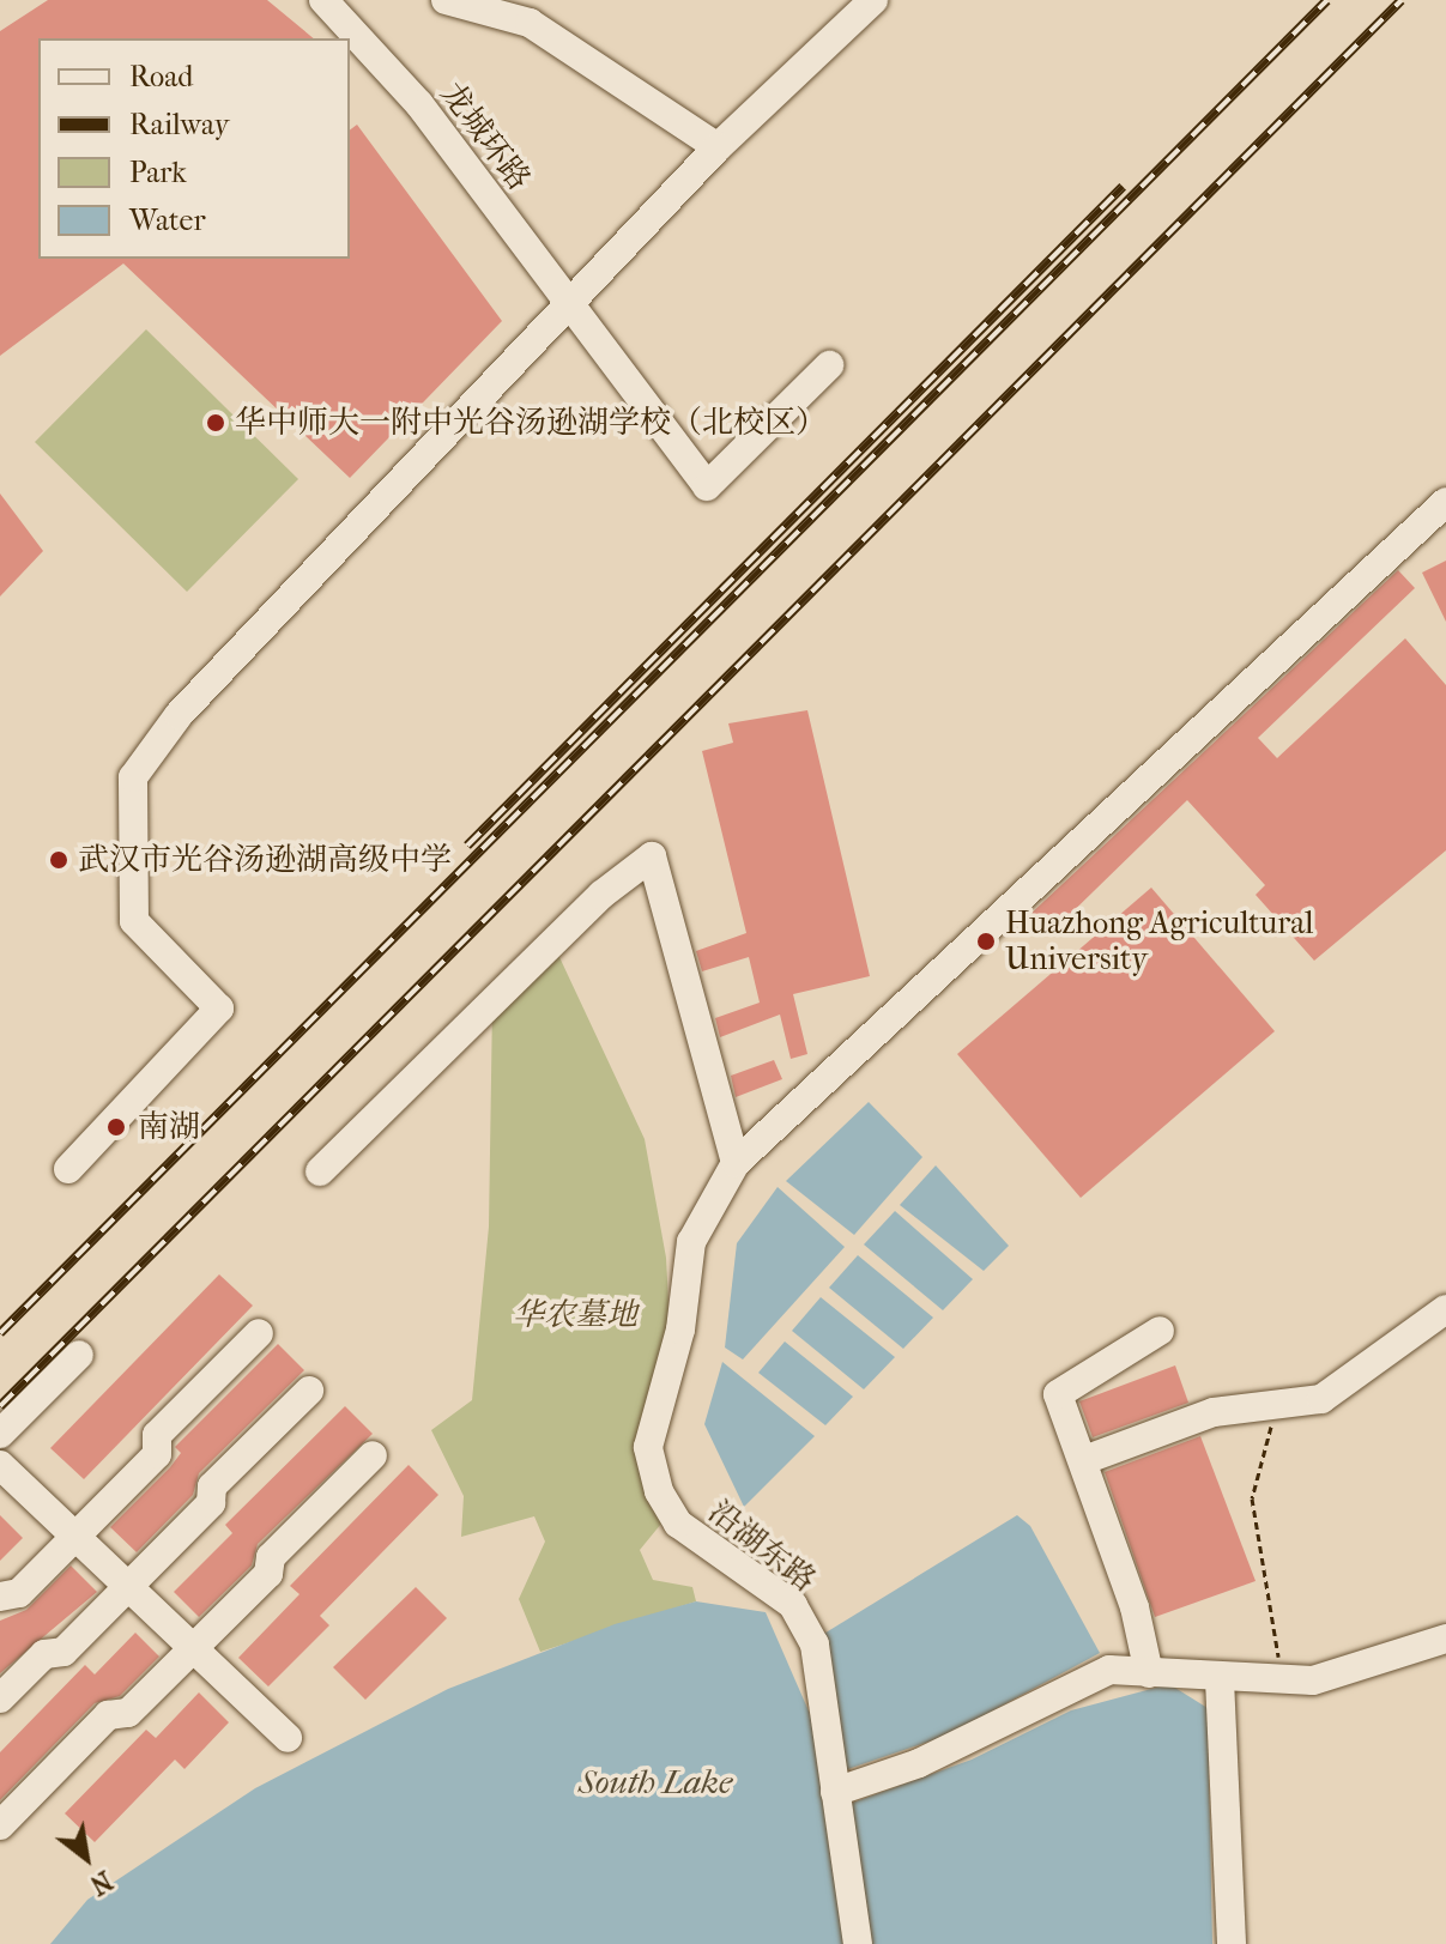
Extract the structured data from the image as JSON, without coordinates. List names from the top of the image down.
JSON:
{
  "streets": {
    "street": ["龙城环路", "沿湖东路"]
  },
  "water": ["South Lake"],
  "parks": ["华农墓地"],
  "places": [
    "华中师大一附中光谷汤逊湖学校（北校区）",
    "武汉市光谷汤逊湖高级中学",
    "Huazhong Agricultural University",
    "南湖"
  ],
  "legend": [
    "Road",
    "Railway",
    "Park",
    "Water"
  ],
  "north": "bottom right"
}
